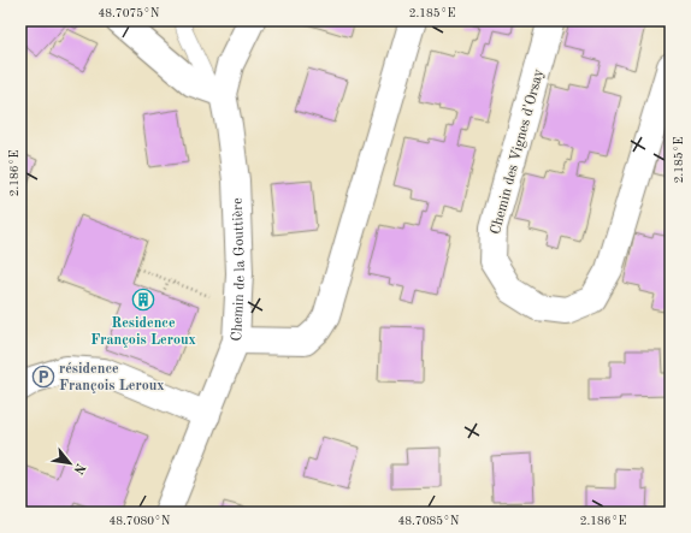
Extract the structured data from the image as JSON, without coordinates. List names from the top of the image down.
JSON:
{
  "streets": {
    "street": ["Chemin des Vignes d'Orsay", "Chemin de la Gouttière"]
  },
  "places": {
    "building": ["Residence François Leroux"],
    "parking": ["résidence François Leroux"]
  },
  "north": "bottom right",
  "coordinates": [
    "48.7075°N",
    "2.185°E",
    "2.186°E",
    "48.7080°N",
    "48.7085°N"
  ]
}
